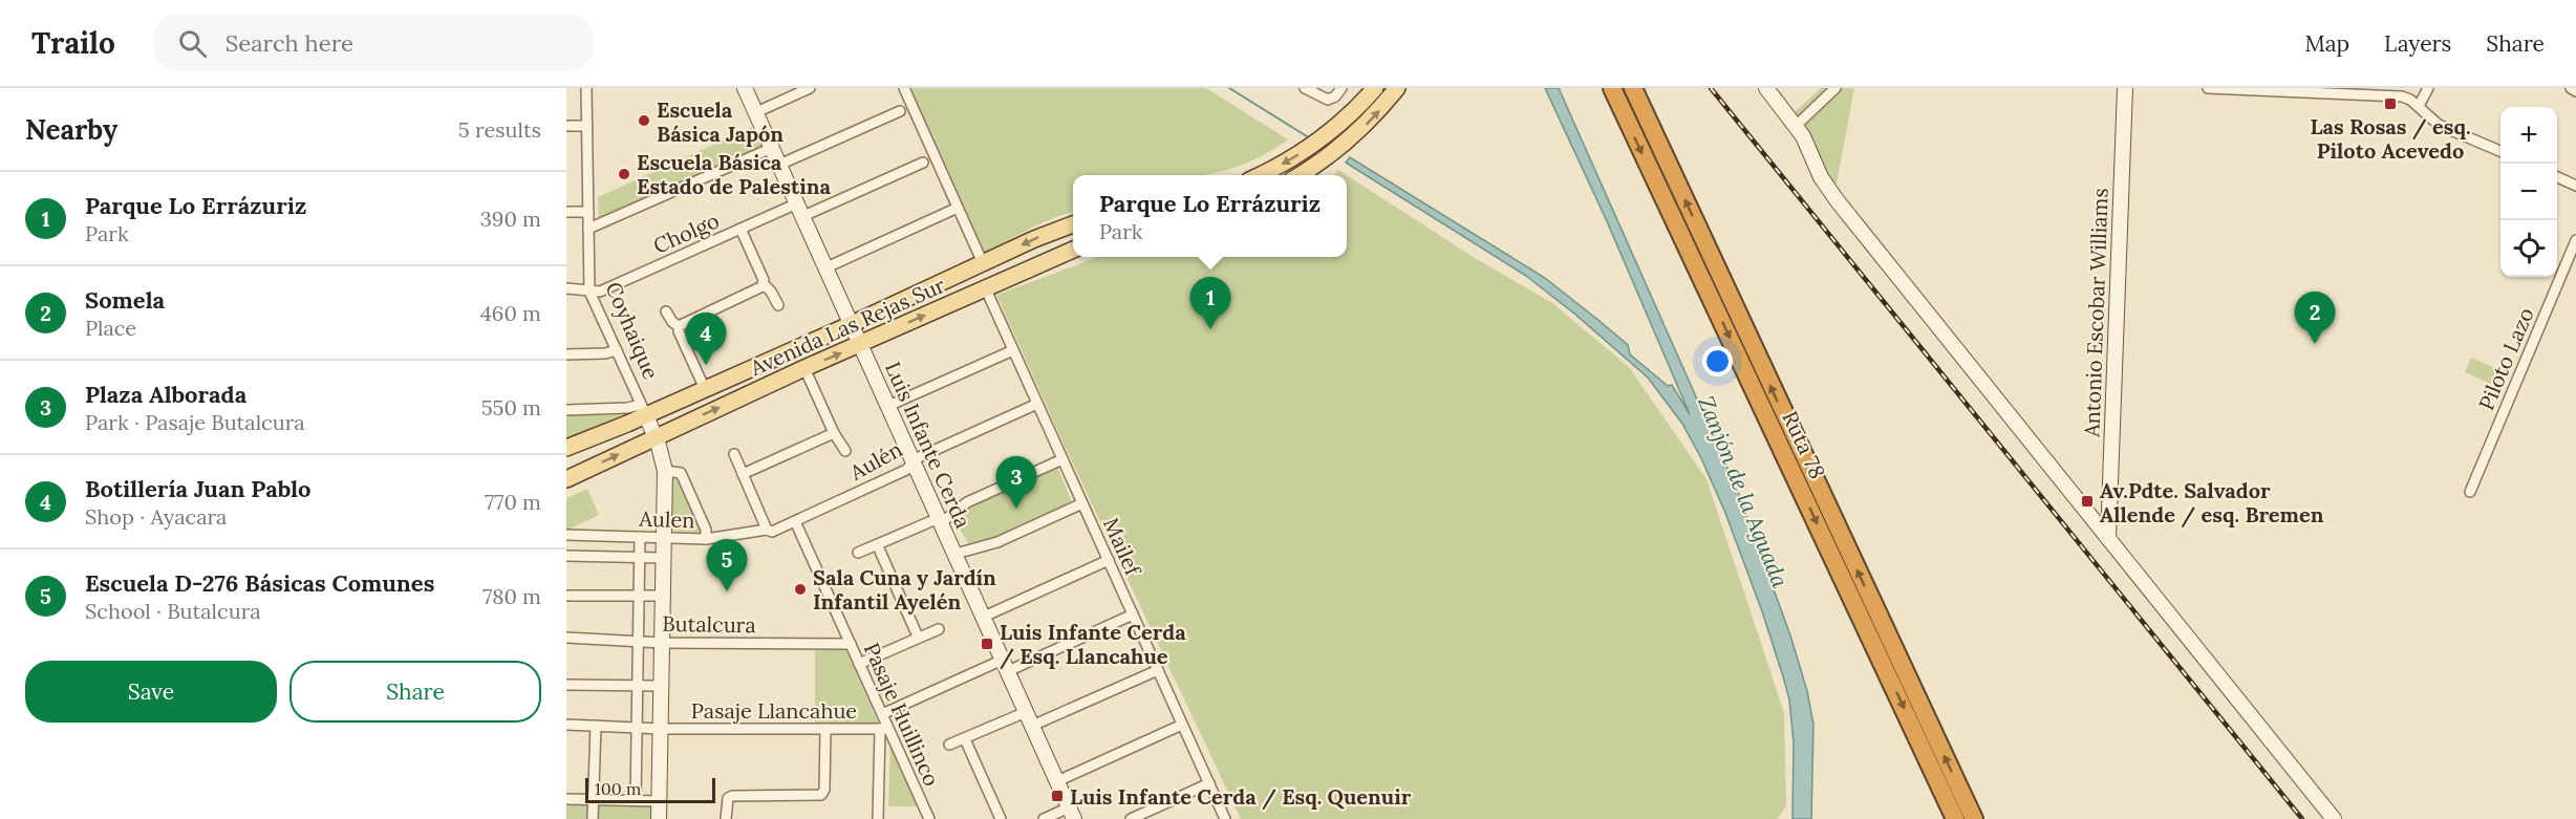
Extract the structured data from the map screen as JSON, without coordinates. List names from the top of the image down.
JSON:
{
  "streets": {
    "highway": ["Ruta 78"],
    "main road": ["Avenida Las Rejas Sur"],
    "street": [
      "Cholgo",
      "Antonio Escobar Williams",
      "Coyhaique",
      "Piloto Lazo",
      "Luis Infante Cerda",
      "Aulén",
      "Aulen",
      "Mailef",
      "Butalcura",
      "Pasaje Llancahue",
      "Pasaje Huillinco"
    ]
  },
  "crossings": [
    ["Cholgo", "Coyhaique"],
    ["Cholgo", "Luis Infante Cerda"],
    ["Avenida Las Rejas Sur", "Coyhaique"],
    ["Avenida Las Rejas Sur", "Luis Infante Cerda"],
    ["Avenida Las Rejas Sur", "Mailef"],
    ["Coyhaique", "Aulen"],
    ["Coyhaique", "Butalcura"],
    ["Coyhaique", "Pasaje Llancahue"],
    ["Luis Infante Cerda", "Aulén"],
    ["Luis Infante Cerda", "Pasaje Llancahue"],
    ["Aulén", "Aulen"],
    ["Aulén", "Mailef"],
    ["Aulén", "Pasaje Huillinco"],
    ["Mailef", "Pasaje Llancahue"],
    ["Butalcura", "Pasaje Huillinco"],
    ["Pasaje Llancahue", "Pasaje Huillinco"]
  ],
  "water": ["Zanjón de la Aguada"],
  "places": {
    "transit": [
      "Las Rosas / esq. Piloto Acevedo",
      "Av.Pdte. Salvador Allende / esq. Bremen",
      "Luis Infante Cerda / Esq. Llancahue",
      "Luis Infante Cerda / Esq. Quenuir"
    ],
    "other": ["Escuela Básica Japón", "Escuela Básica Estado de Palestina", "Sala Cuna y Jardín Infantil Ayelén"]
  },
  "scale_bar": "100 m",
  "page": {
    "header": "Trailo",
    "search": "Search here",
    "nav": ["Map", "Layers", "Share"],
    "heading": ["Nearby", "5 results"],
    "map_buttons": ["+", "−"],
    "list": [
      {
        "mark": "1",
        "name": "Parque Lo Errázuriz",
        "note": "Park",
        "value": "390 m"
      },
      {
        "mark": "2",
        "name": "Somela",
        "note": "Place",
        "value": "460 m"
      },
      {
        "mark": "3",
        "name": "Plaza Alborada",
        "note": "Park · Pasaje Butalcura",
        "value": "550 m"
      },
      {
        "mark": "4",
        "name": "Botillería Juan Pablo",
        "note": "Shop · Ayacara",
        "value": "770 m"
      },
      {
        "mark": "5",
        "name": "Escuela D-276 Básicas Comunes",
        "note": "School · Butalcura",
        "value": "780 m"
      }
    ],
    "popup": ["Parque Lo Errázuriz", "Park"],
    "pins": [
      "1",
      "2",
      "4",
      "3",
      "5"
    ],
    "buttons": ["Save", "Share"],
    "scale": "100 m"
  }
}
